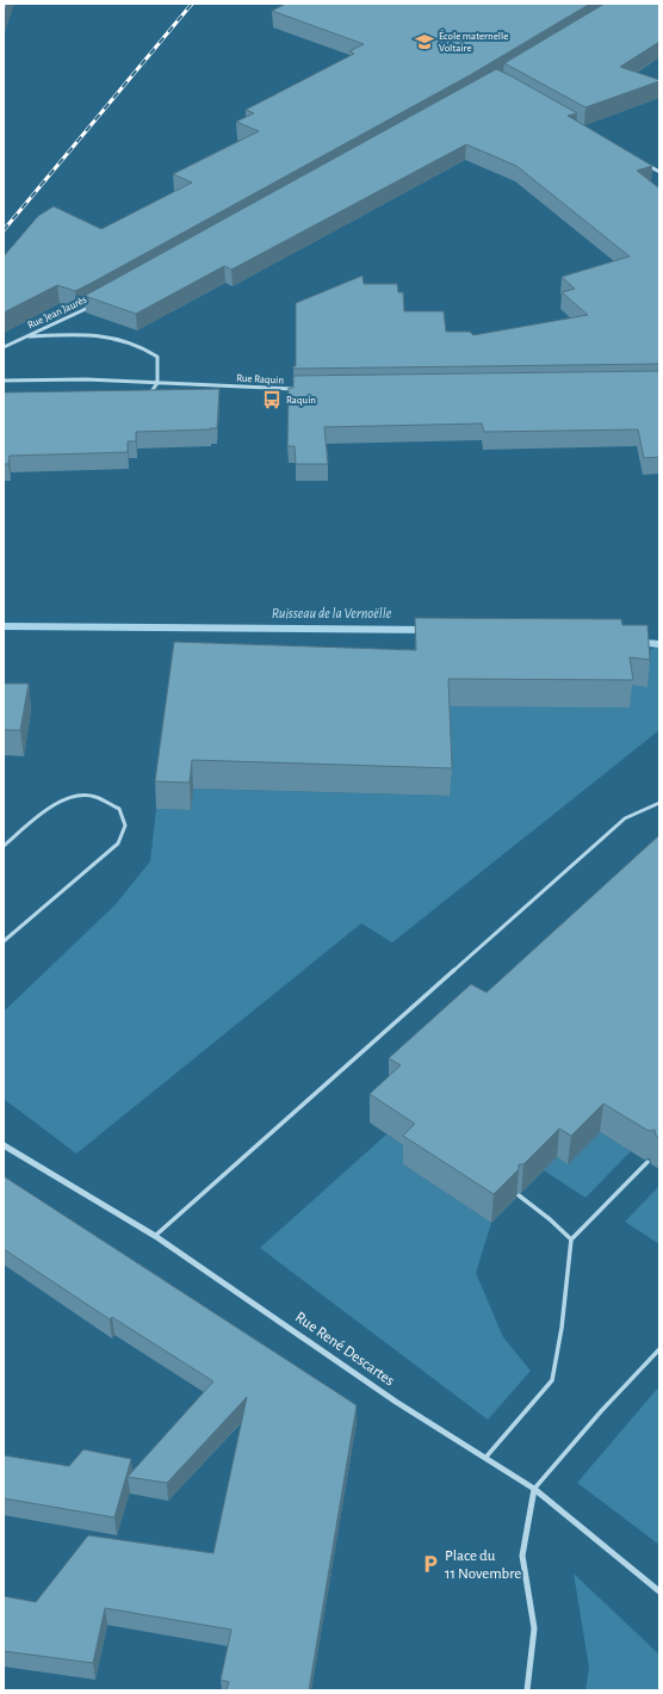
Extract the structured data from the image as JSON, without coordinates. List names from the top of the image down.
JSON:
{
  "streets": {
    "street": ["Rue Jean Jaurès", "Rue Raquin", "Rue René Descartes"]
  },
  "crossings": [
    ["Rue Jean Jaurès", "Rue Raquin"]
  ],
  "water": ["Ruisseau de la Vernoëlle"],
  "places": {
    "school or university": ["École maternelle Voltaire"],
    "bus stop": ["Raquin"],
    "parking": ["Place du 11 Novembre"]
  }
}
